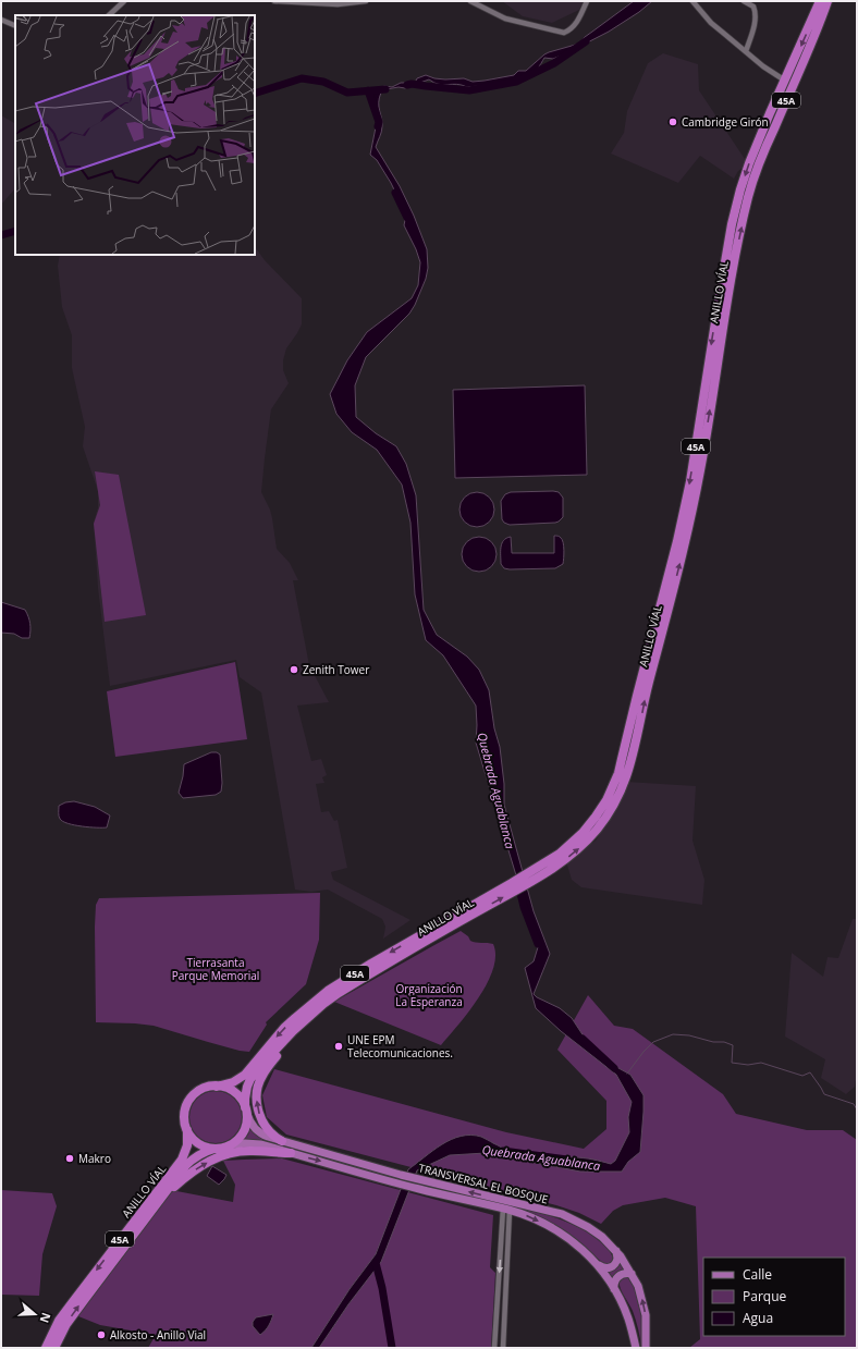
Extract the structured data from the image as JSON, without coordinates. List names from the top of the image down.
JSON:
{
  "streets": {
    "highway": ["45A", "ANILLO VÍAL"],
    "main road": ["TRANSVERSAL EL BOSQUE"]
  },
  "crossings": [
    ["ANILLO VÍAL", "TRANSVERSAL EL BOSQUE"]
  ],
  "water": ["Quebrada Aguablanca"],
  "parks": ["Tierrasanta Parque Memorial", "Organización La Esperanza"],
  "places": [
    "Cambridge Girón",
    "Zenith Tower",
    "UNE EPM Telecomunicaciones.",
    "Makro",
    "Alkosto - Anillo Vial"
  ],
  "legend": ["Calle", "Parque", "Agua"],
  "north": "right"
}
